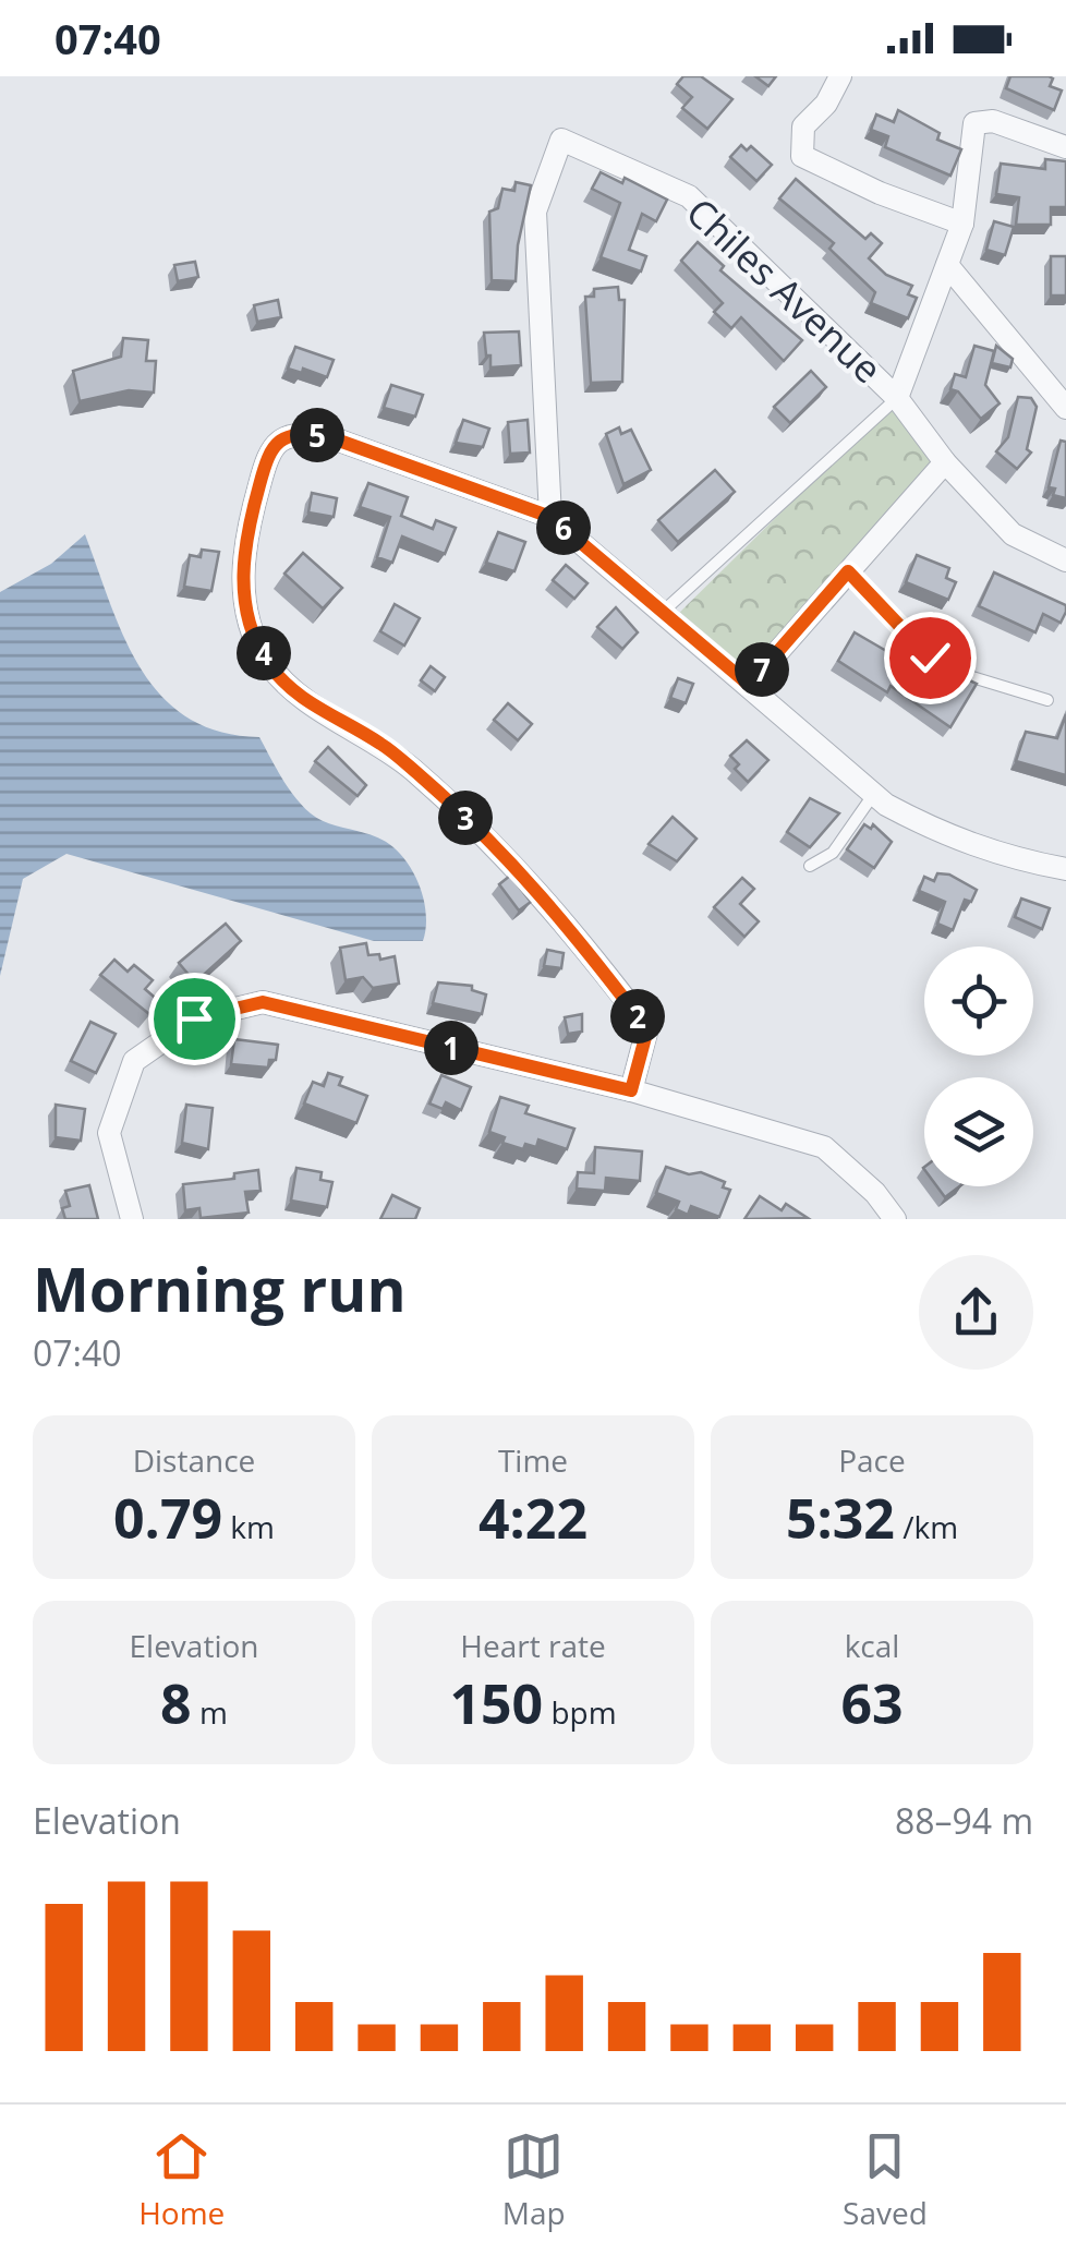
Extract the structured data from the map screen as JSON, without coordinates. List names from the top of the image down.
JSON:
{
  "streets": {
    "street": ["Chiles Avenue"]
  },
  "page": {
    "status": "07:40",
    "pins": [
      "5",
      "6",
      "4",
      "7",
      "3",
      "2",
      "1"
    ],
    "heading": ["Morning run", "07:40"],
    "stats": [
      ["Distance", "0.79 km"],
      ["Time", "4:22"],
      ["Pace", "5:32 /km"],
      ["Elevation", "8 m"],
      ["Heart rate", "150 bpm"],
      ["kcal", "63"]
    ],
    "chart": ["Elevation", "88–94 m"],
    "tabs": ["Home", "Map", "Saved"]
  }
}
